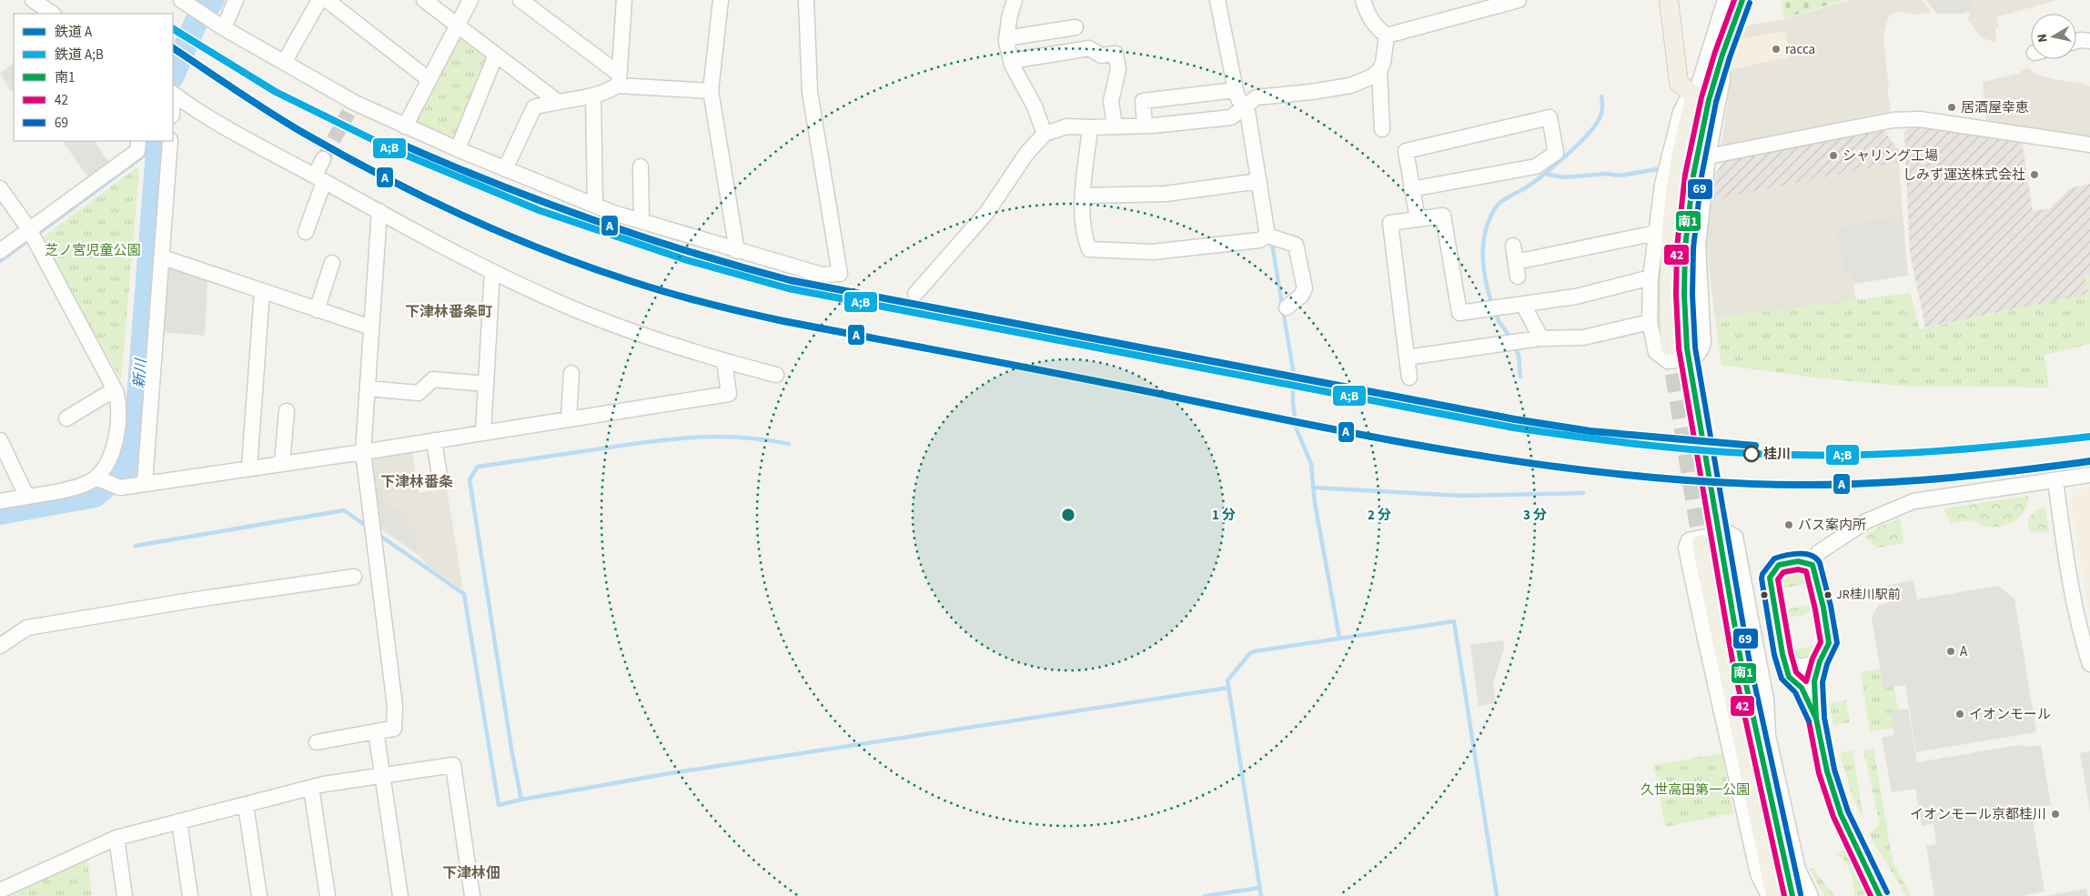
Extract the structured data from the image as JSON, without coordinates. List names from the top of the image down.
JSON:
{
  "districts": ["下津林番条町", "下津林番条", "下津林佃"],
  "water": ["新川"],
  "parks": ["芝ノ宮児童公園", "久世高田第一公園"],
  "places": [
    "racca",
    "居酒屋幸恵",
    "シャリング工場",
    "しみず運送株式会社",
    "桂川",
    "バス案内所",
    "JR桂川駅前",
    "A",
    "イオンモール",
    "イオンモール京都桂川"
  ],
  "lines": [
    "transit line 南1",
    "transit line 42",
    "transit line 69",
    "rail line A;B",
    "rail line A"
  ],
  "legend": [
    "鉄道 A",
    "鉄道 A;B",
    "南1",
    "42",
    "69"
  ],
  "north": "left",
  "rings": ["1 分", "2 分", "3 分"]
}
